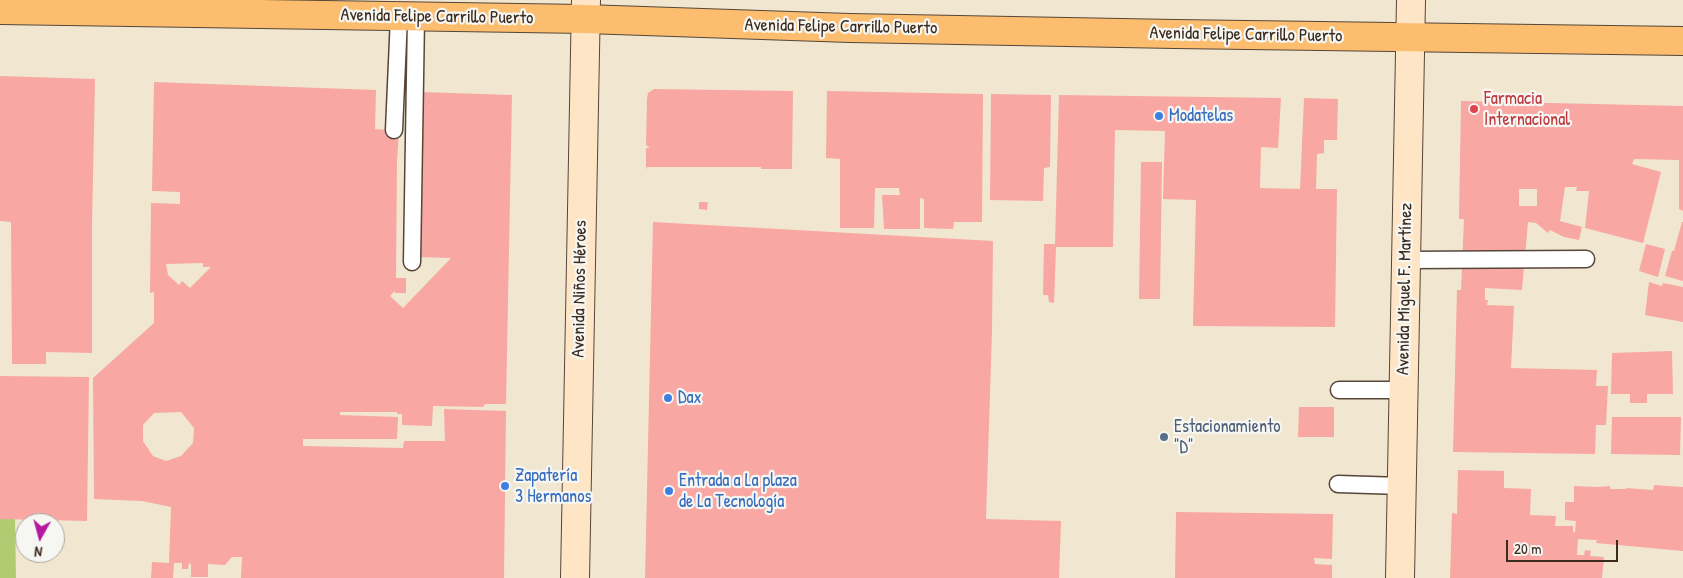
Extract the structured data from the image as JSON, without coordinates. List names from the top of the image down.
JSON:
{
  "streets": {
    "main road": ["Avenida Felipe Carrillo Puerto", "Avenida Niños Héroes", "Avenida Miguel F. Martínez"]
  },
  "crossings": [
    ["Avenida Felipe Carrillo Puerto", "Avenida Niños Héroes"],
    ["Avenida Felipe Carrillo Puerto", "Avenida Miguel F. Martínez"]
  ],
  "places": [
    "Farmacia Internacional",
    "Modatelas",
    "Dax",
    "Estacionamiento \"D\"",
    "Zapatería 3 Hermanos",
    "Entrada a La plaza de La Tecnología"
  ],
  "scale_bar": "20 m",
  "north": "bottom"
}
